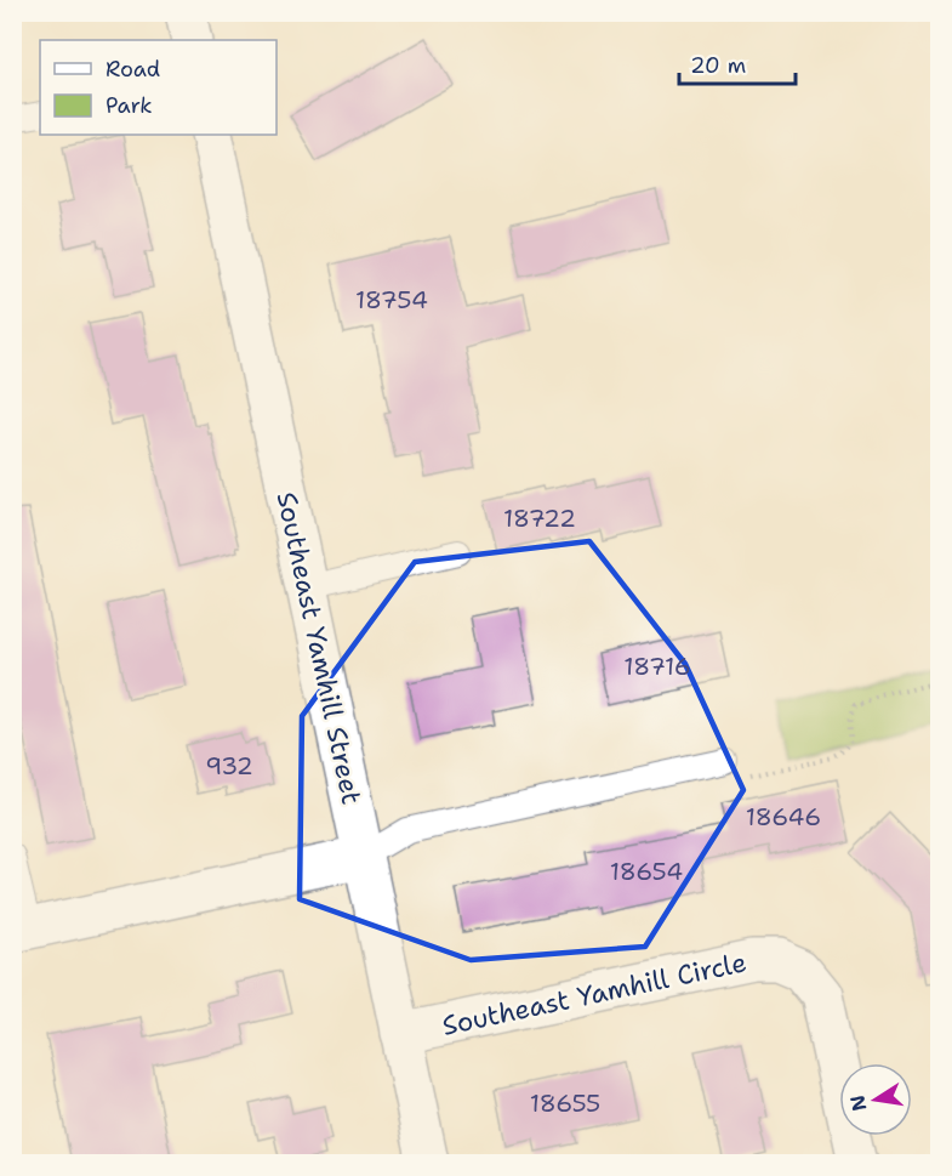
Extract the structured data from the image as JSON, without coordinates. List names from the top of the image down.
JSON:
{
  "streets": {
    "street": ["Southeast Yamhill Street", "Southeast Yamhill Circle"]
  },
  "crossings": [
    ["Southeast Yamhill Street", "Southeast Yamhill Circle"]
  ],
  "house_numbers": [
    "18754",
    "18722",
    "18716",
    "932",
    "18646",
    "18654",
    "18655"
  ],
  "legend": ["Road", "Park"],
  "scale_bar": "20 m",
  "north": "left"
}
